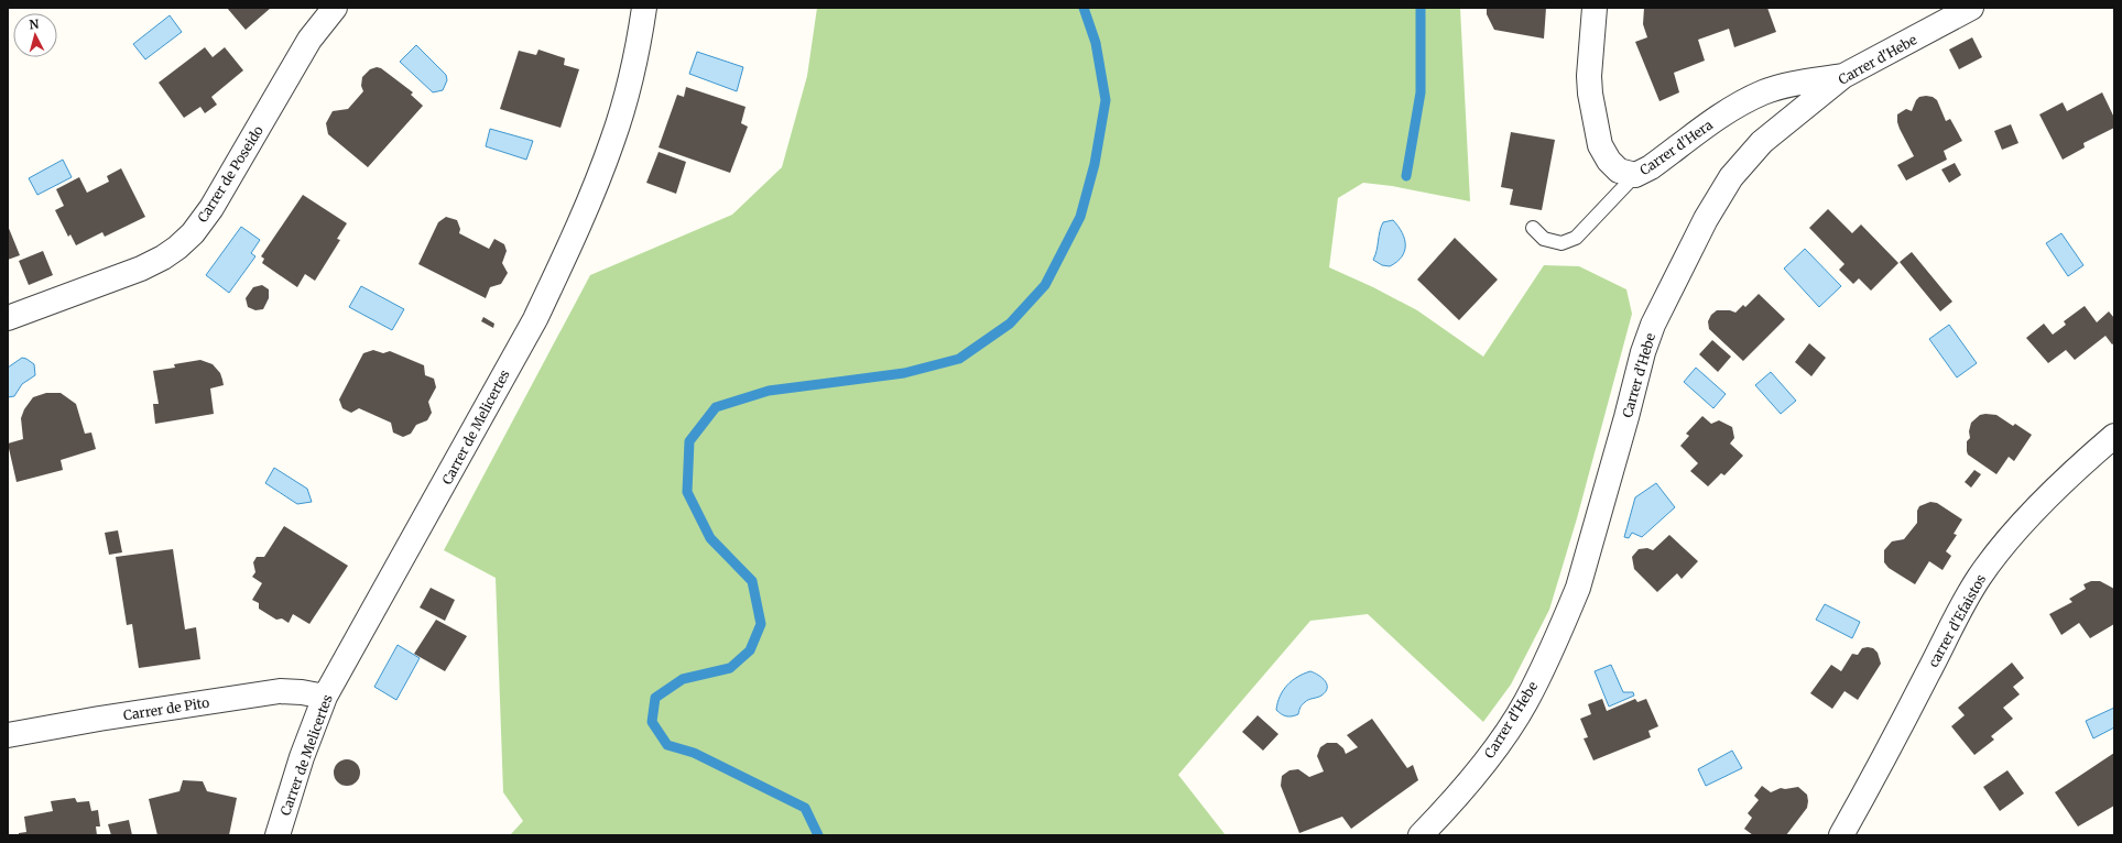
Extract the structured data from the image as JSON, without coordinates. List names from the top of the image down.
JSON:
{
  "streets": {
    "street": [
      "Carrer d'Hebe",
      "Carrer d'Hera",
      "Carrer de Poseido",
      "Carrer de Melicertes",
      "carrer d'Efaistos",
      "Carrer de Pito"
    ]
  },
  "crossings": [
    ["Carrer d'Hebe", "Carrer d'Hera"],
    ["Carrer de Melicertes", "Carrer de Pito"]
  ],
  "north": "top"
}
